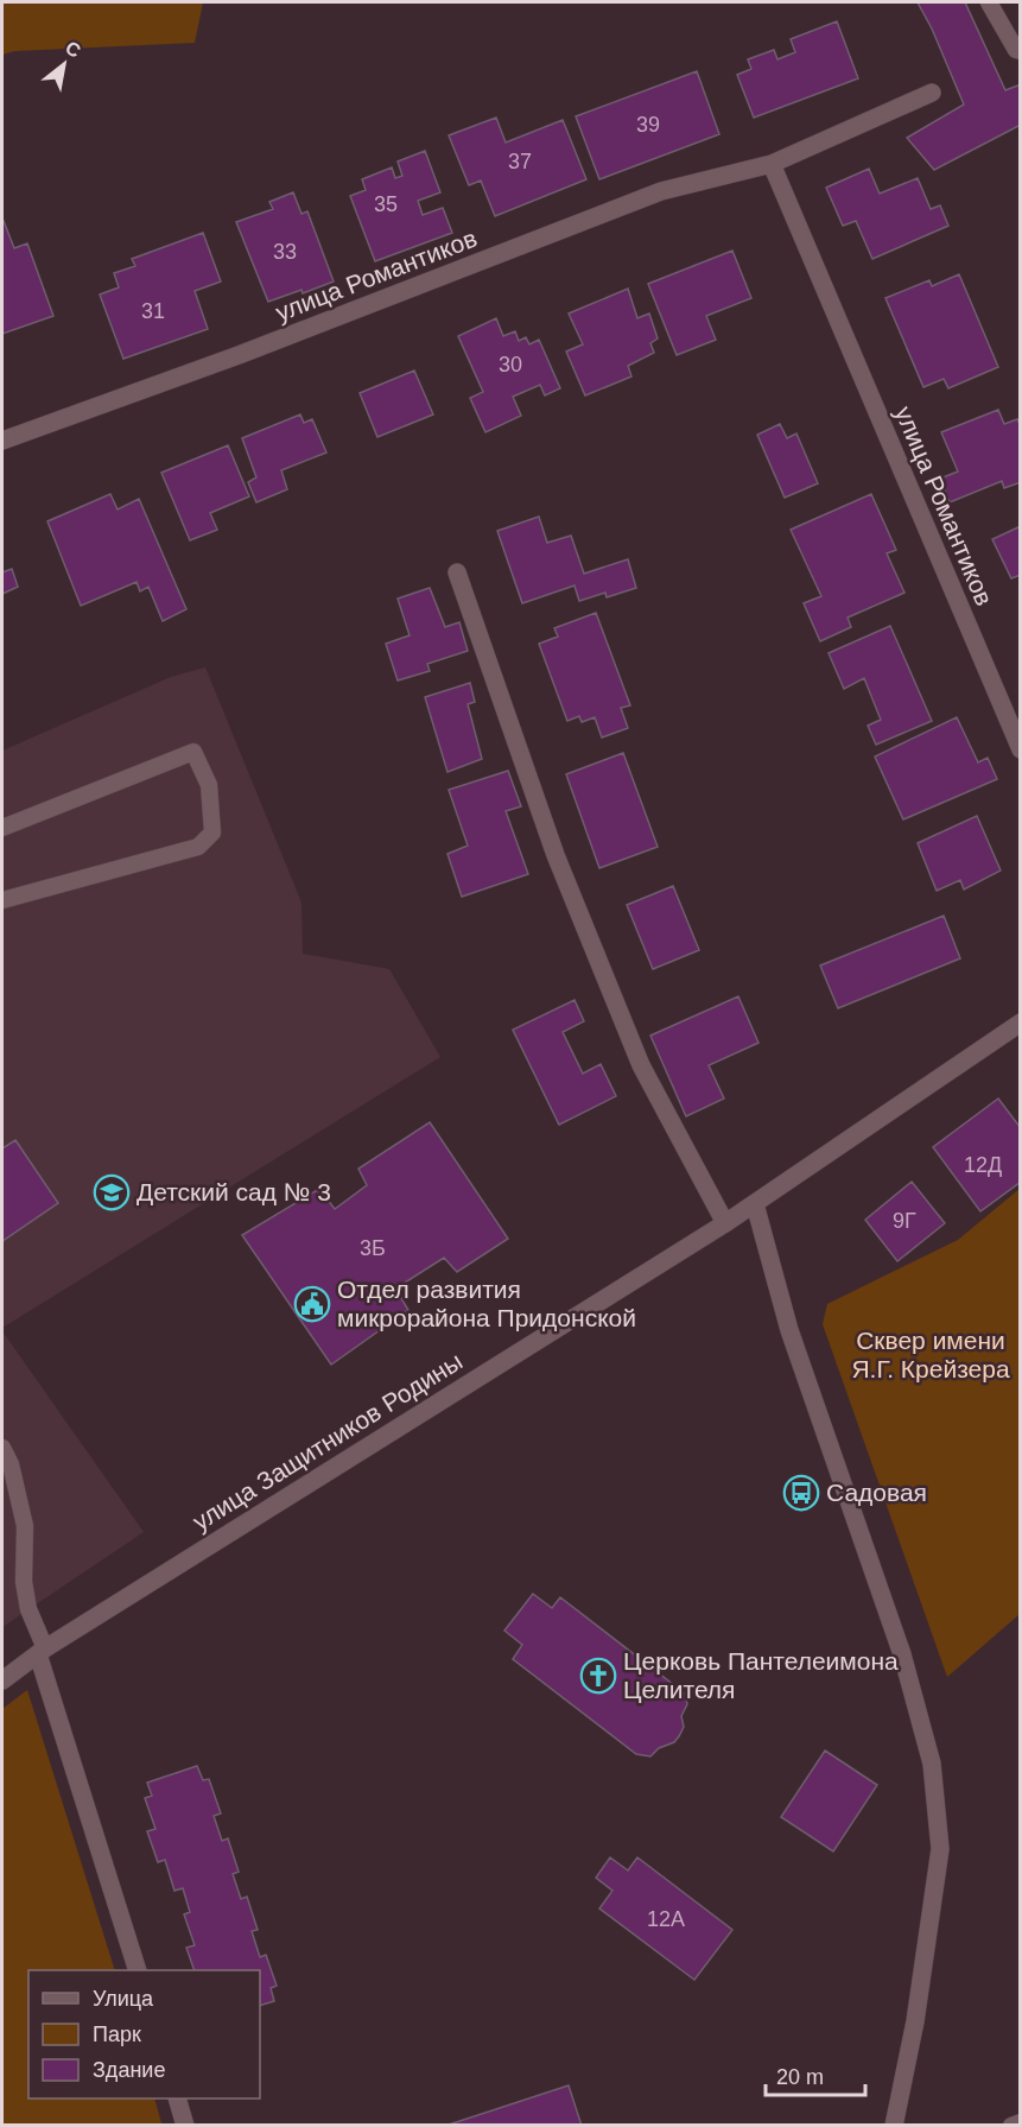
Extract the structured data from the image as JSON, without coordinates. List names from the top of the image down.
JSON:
{
  "streets": {
    "street": ["улица Романтиков", "улица Защитников Родины"]
  },
  "parks": ["Сквер имени Я.Г. Крейзера"],
  "places": {
    "school or university": ["Детский сад № 3"],
    "public building": ["Отдел развития микрорайона Придонской"],
    "bus stop": ["Садовая"],
    "church": ["Церковь Пантелеимона Целителя"]
  },
  "house_numbers": [
    "39",
    "37",
    "35",
    "33",
    "31",
    "30",
    "12Д",
    "9Г",
    "3Б",
    "12А"
  ],
  "legend": ["Улица", "Парк", "Здание"],
  "scale_bar": "20 m",
  "north": "top right"
}
